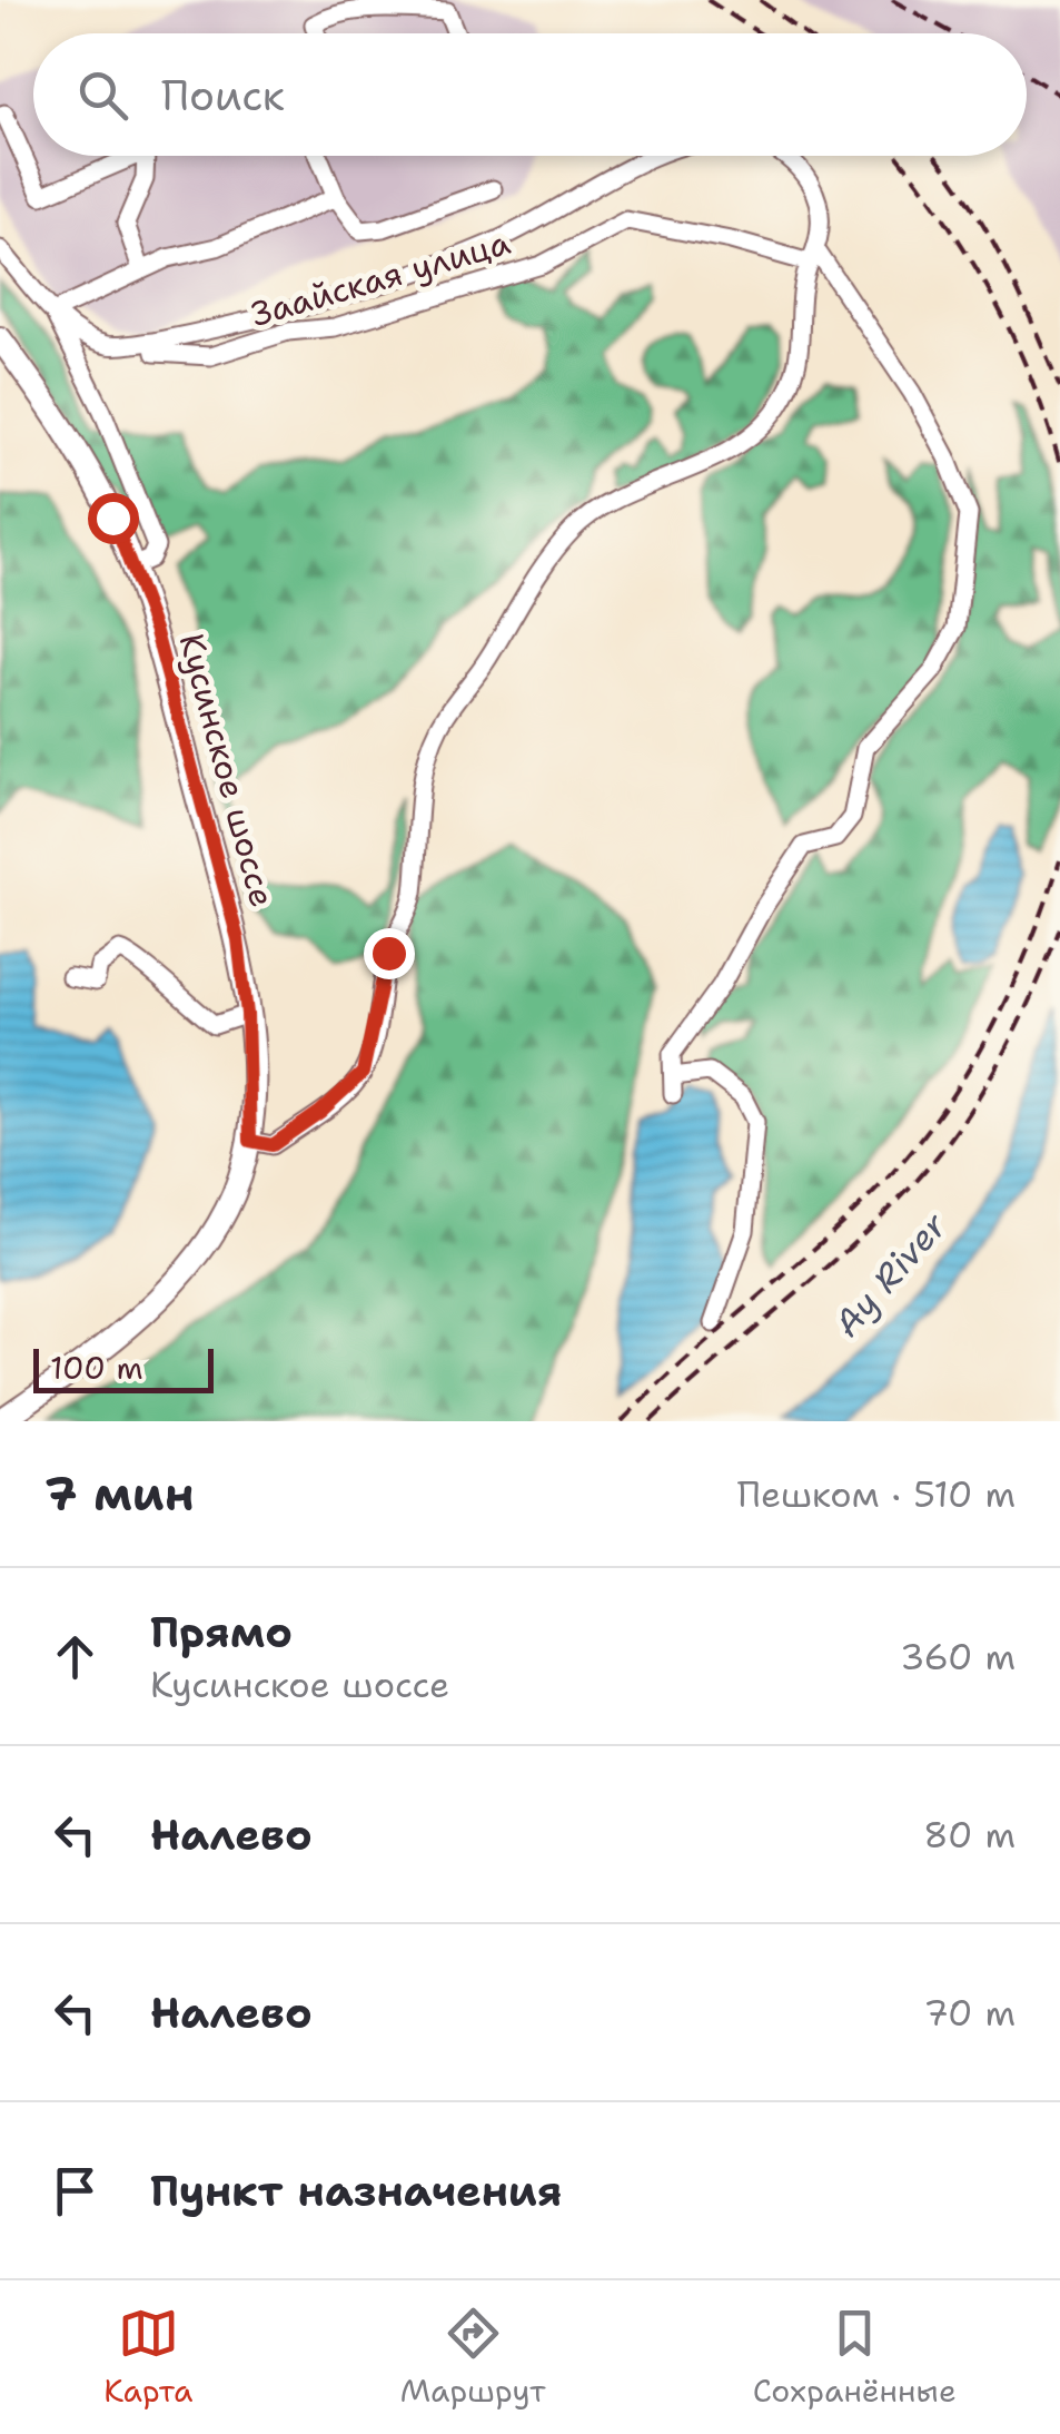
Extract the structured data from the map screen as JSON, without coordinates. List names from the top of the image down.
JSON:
{
  "streets": {
    "main road": ["Кусинское шоссе"],
    "street": ["Заайская улица"]
  },
  "water": ["Ay River"],
  "scale_bar": "100 m",
  "page": {
    "search": "Поиск",
    "scale": "100 m",
    "heading": ["7 мин", "Пешком · 510 m"],
    "list": [
      ["Прямо", "Кусинское шоссе", "360 m"],
      ["Налево", "80 m"],
      ["Налево", "70 m"],
      "Пункт назначения"
    ],
    "nav": ["Карта", "Маршрут", "Сохранённые"]
  }
}
